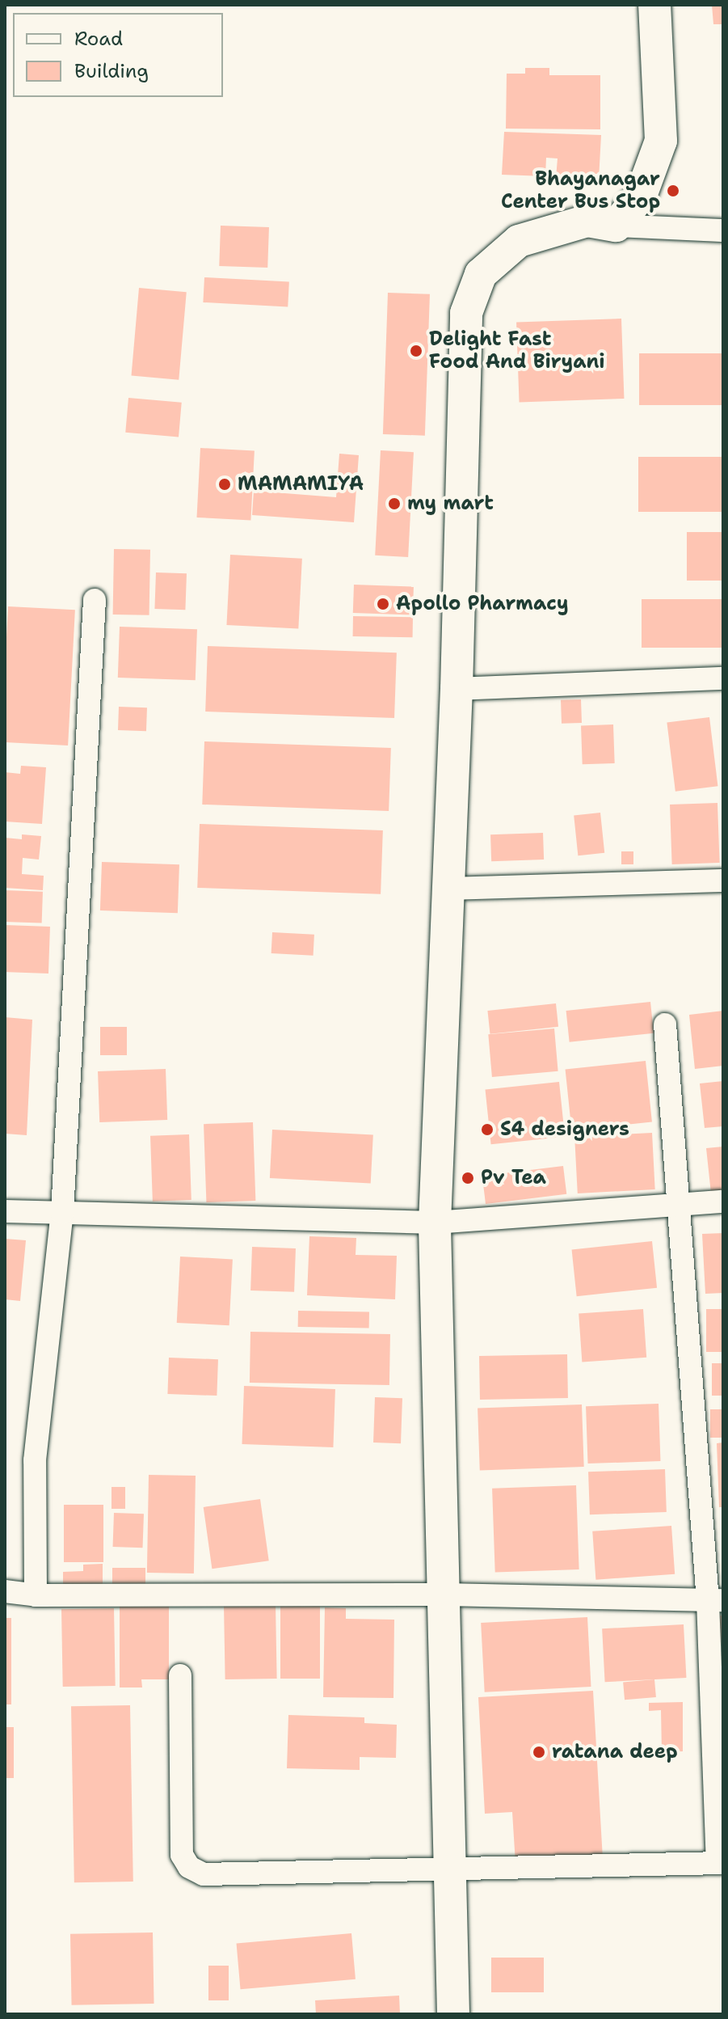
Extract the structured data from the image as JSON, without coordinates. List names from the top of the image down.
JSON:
{
  "places": [
    "Bhayanagar Center Bus Stop",
    "Delight Fast Food And Biryani",
    "MAMAMIYA",
    "my mart",
    "Apollo Pharmacy",
    "S4 designers",
    "Pv Tea",
    "ratana deep"
  ],
  "legend": ["Road", "Building"]
}
